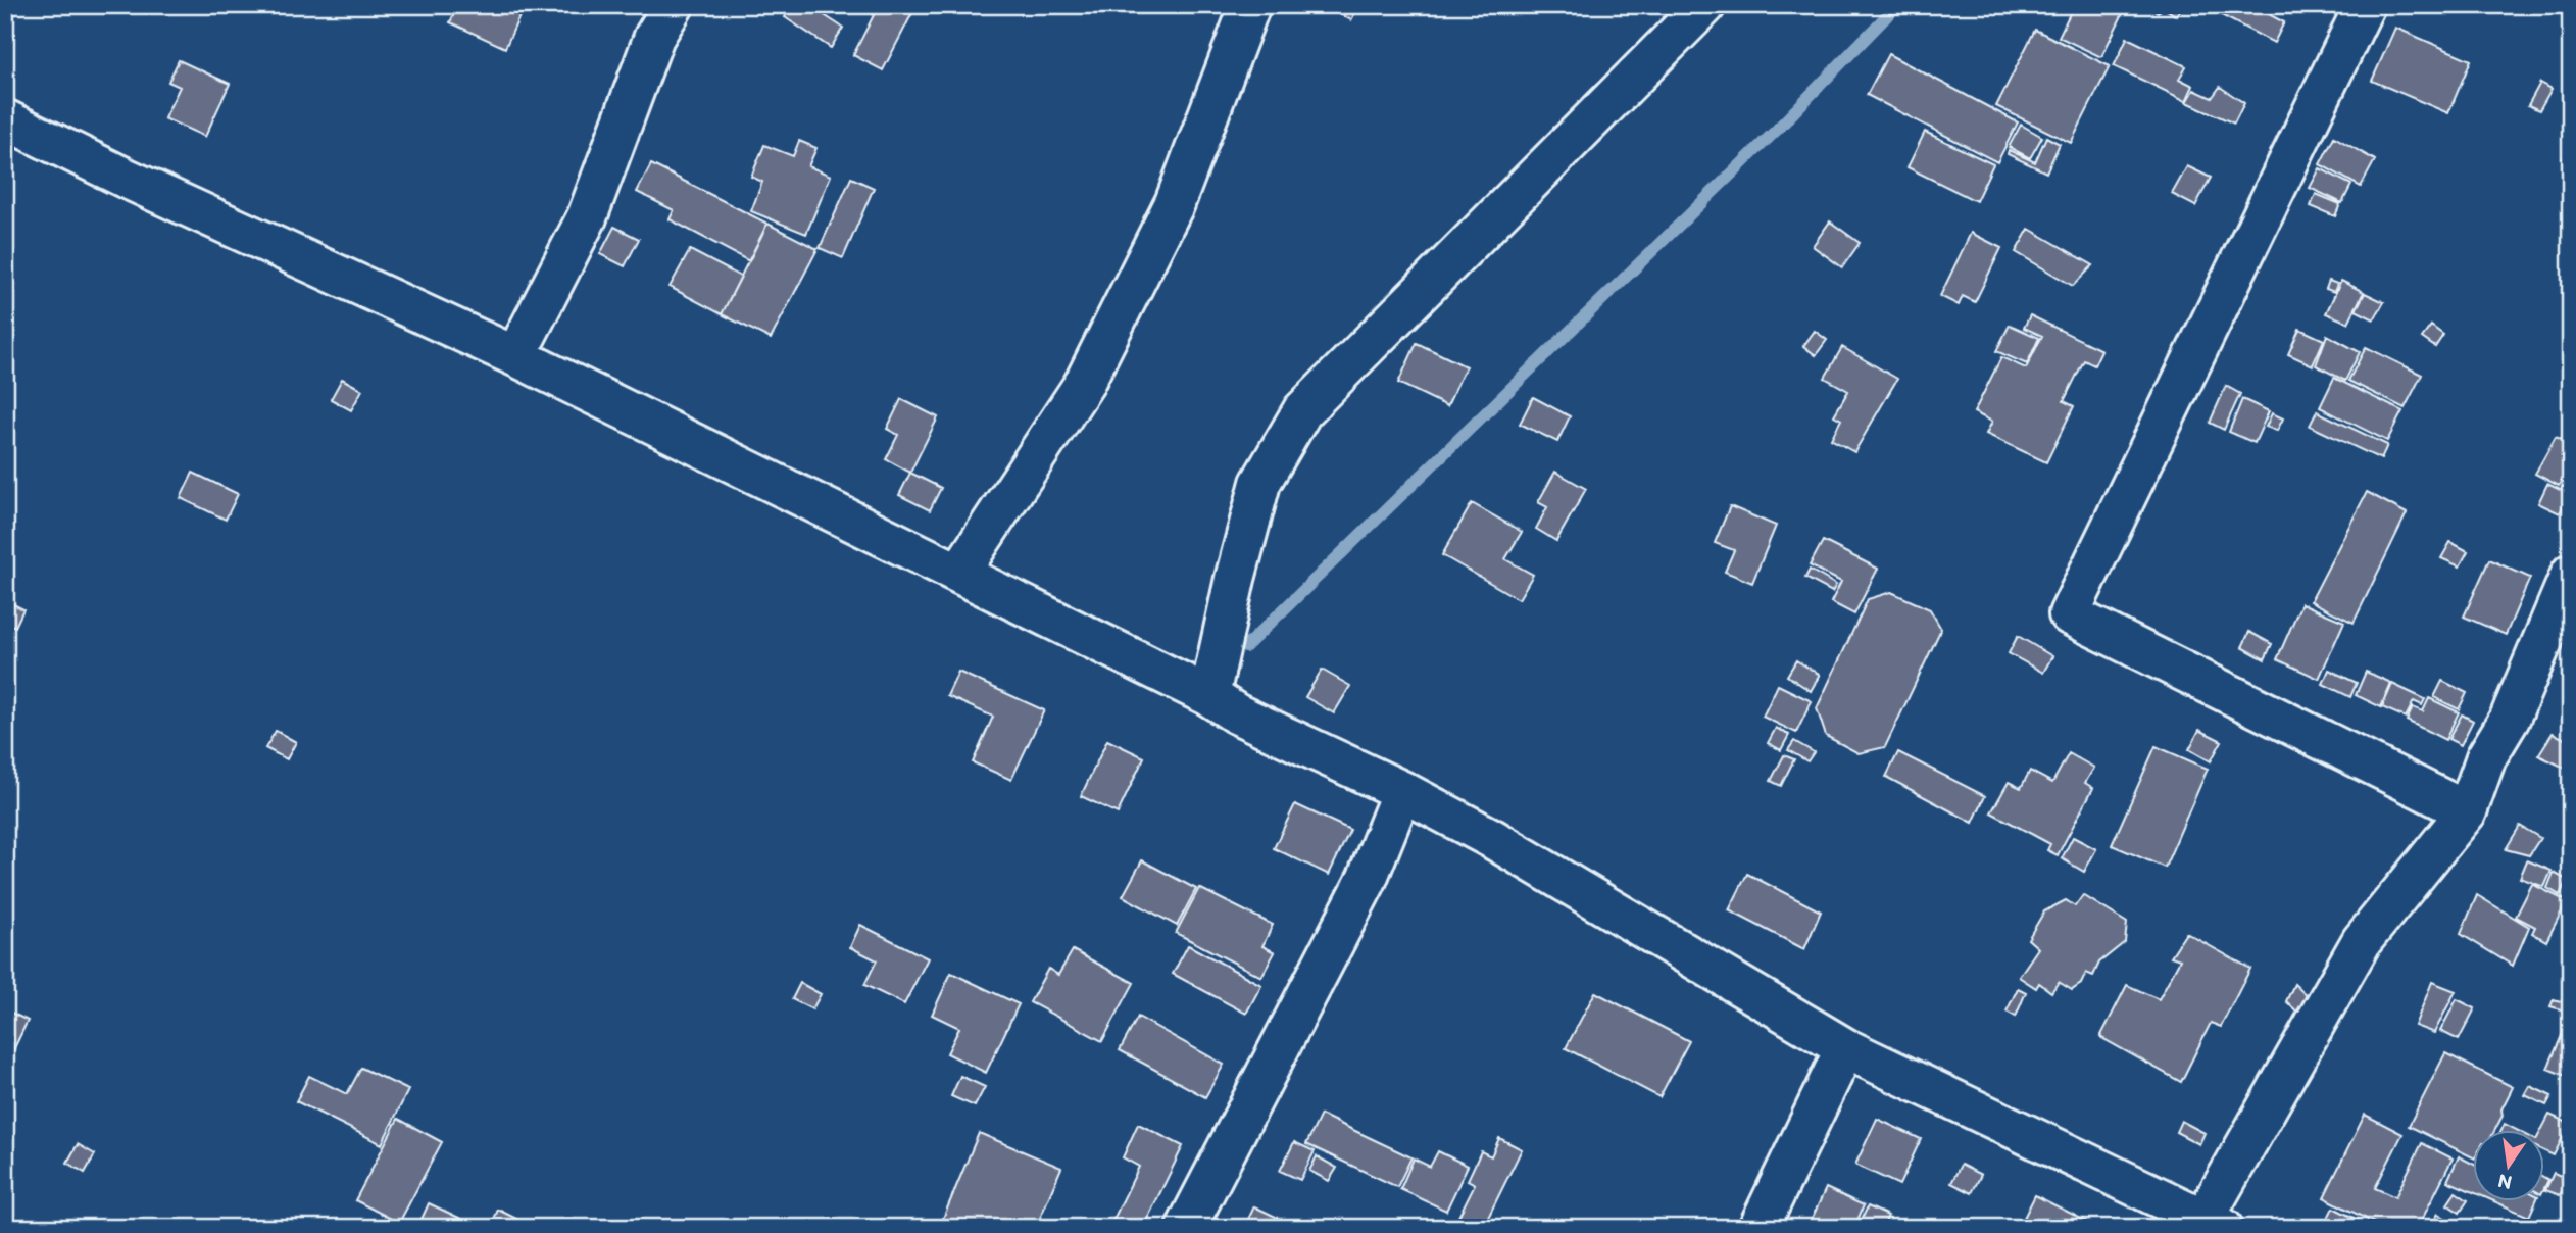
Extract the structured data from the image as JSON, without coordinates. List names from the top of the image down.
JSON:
{
  "north": "bottom"
}
